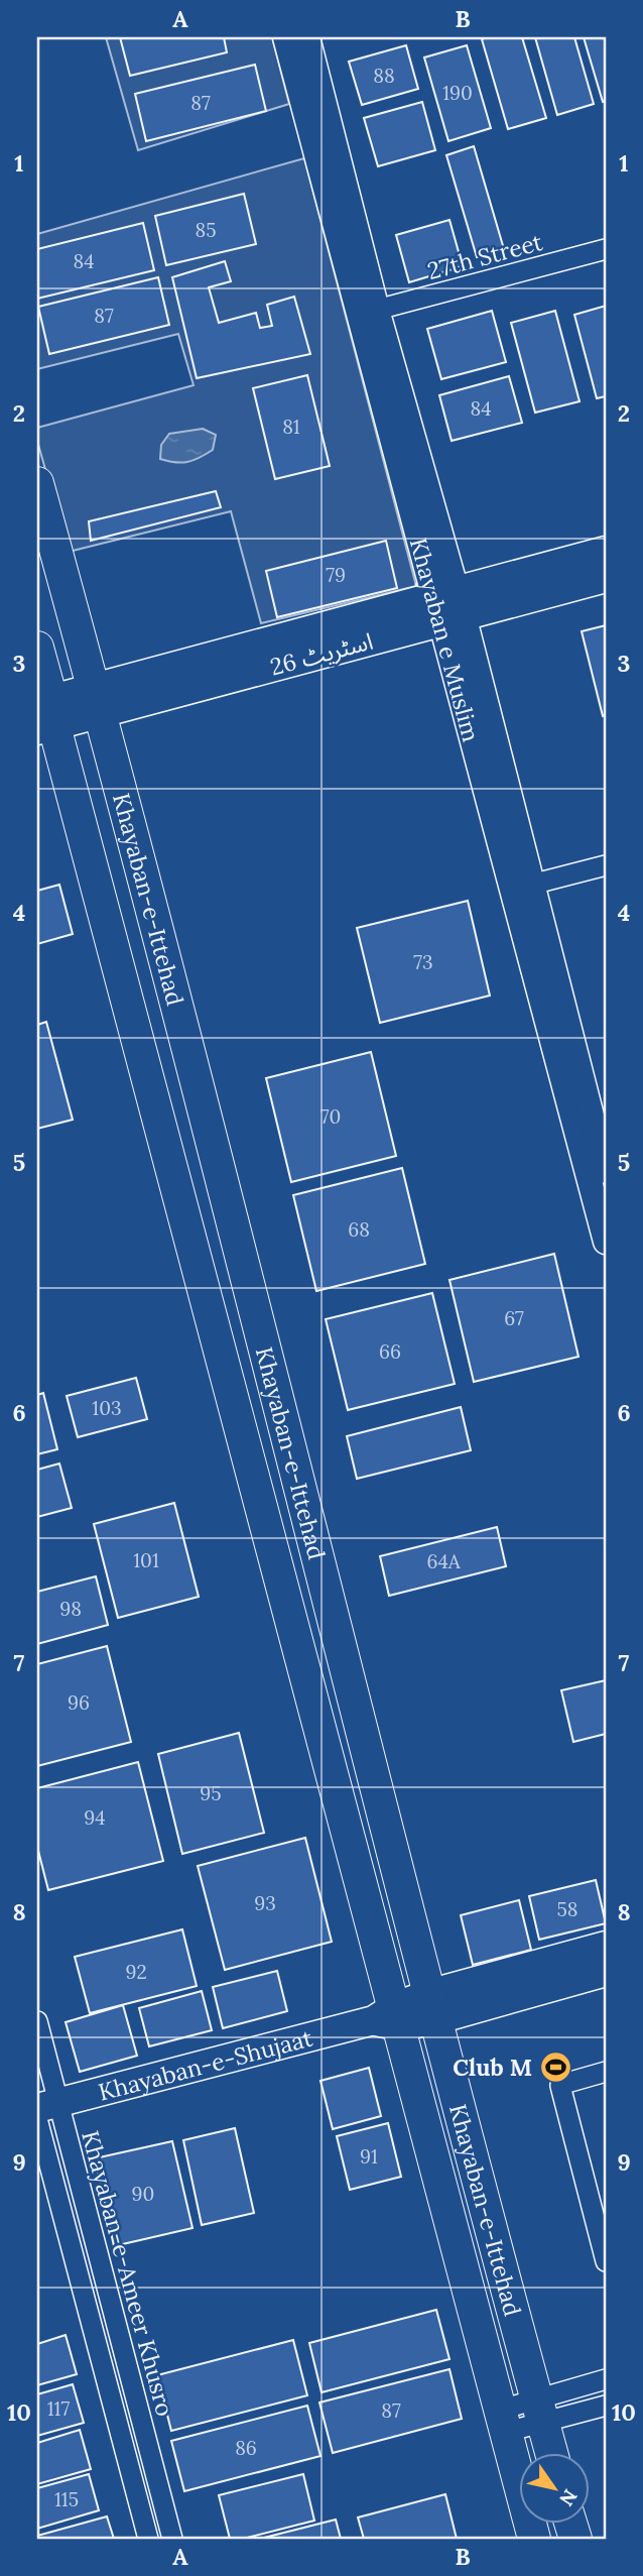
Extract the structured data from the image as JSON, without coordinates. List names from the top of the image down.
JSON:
{
  "streets": {
    "main road": ["اسٹریٹ 26", "Khayaban-e-Ittehad", "Khayaban-e-Shujaat"],
    "street": ["27th Street", "Khayaban e Muslim", "Khayaban-e-Ameer Khusro"]
  },
  "crossings": [
    ["27th Street", "Khayaban e Muslim"],
    ["Khayaban e Muslim", "اسٹریٹ 26"],
    ["اسٹریٹ 26", "Khayaban-e-Ittehad"],
    ["Khayaban-e-Ittehad", "Khayaban-e-Shujaat"],
    ["Khayaban-e-Shujaat", "Khayaban-e-Ameer Khusro"]
  ],
  "places": {
    "sports": ["Club M"]
  },
  "house_numbers": [
    "88",
    "190",
    "87",
    "85",
    "84",
    "87",
    "84",
    "81",
    "79",
    "73",
    "70",
    "68",
    "67",
    "66",
    "103",
    "101",
    "64A",
    "98",
    "96",
    "95",
    "94",
    "93",
    "58",
    "92",
    "91",
    "90",
    "117",
    "87",
    "86",
    "115"
  ],
  "north": "bottom right",
  "grid": {
    "columns": ["A", "B"],
    "rows": [
      "1",
      "2",
      "3",
      "4",
      "5",
      "6",
      "7",
      "8",
      "9",
      "10"
    ]
  }
}
